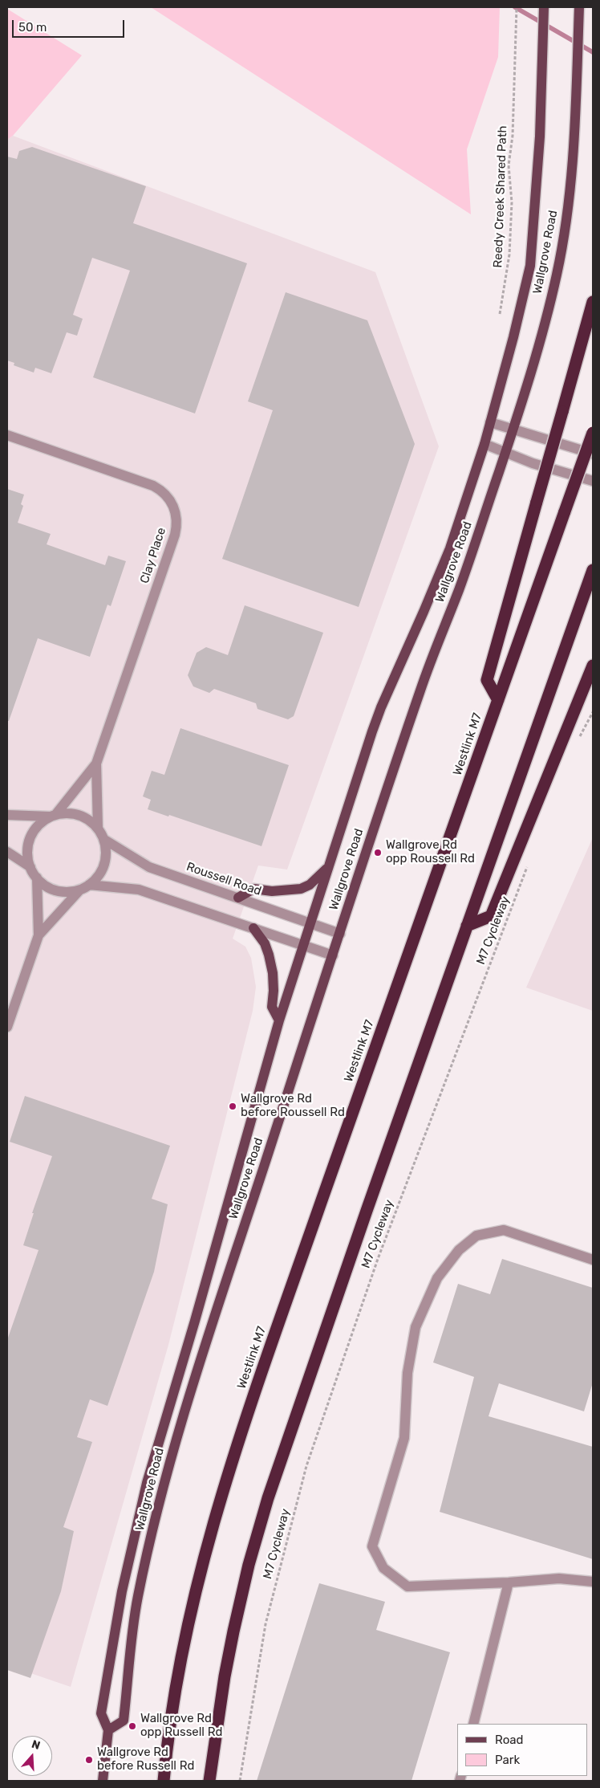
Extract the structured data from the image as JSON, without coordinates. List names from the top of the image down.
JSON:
{
  "streets": {
    "highway": ["Westlink M7"],
    "main road": ["Wallgrove Road"],
    "street": ["Clay Place", "Roussell Road"],
    "path": ["Reedy Creek Shared Path", "M7 Cycleway"]
  },
  "crossings": [
    ["Wallgrove Road", "Roussell Road"],
    ["Clay Place", "Roussell Road"]
  ],
  "places": [
    "Wallgrove Rd opp Roussell Rd",
    "Wallgrove Rd before Roussell Rd",
    "Wallgrove Rd opp Russell Rd",
    "Wallgrove Rd before Russell Rd"
  ],
  "legend": ["Road", "Park"],
  "scale_bar": "50 m",
  "north": "top"
}
